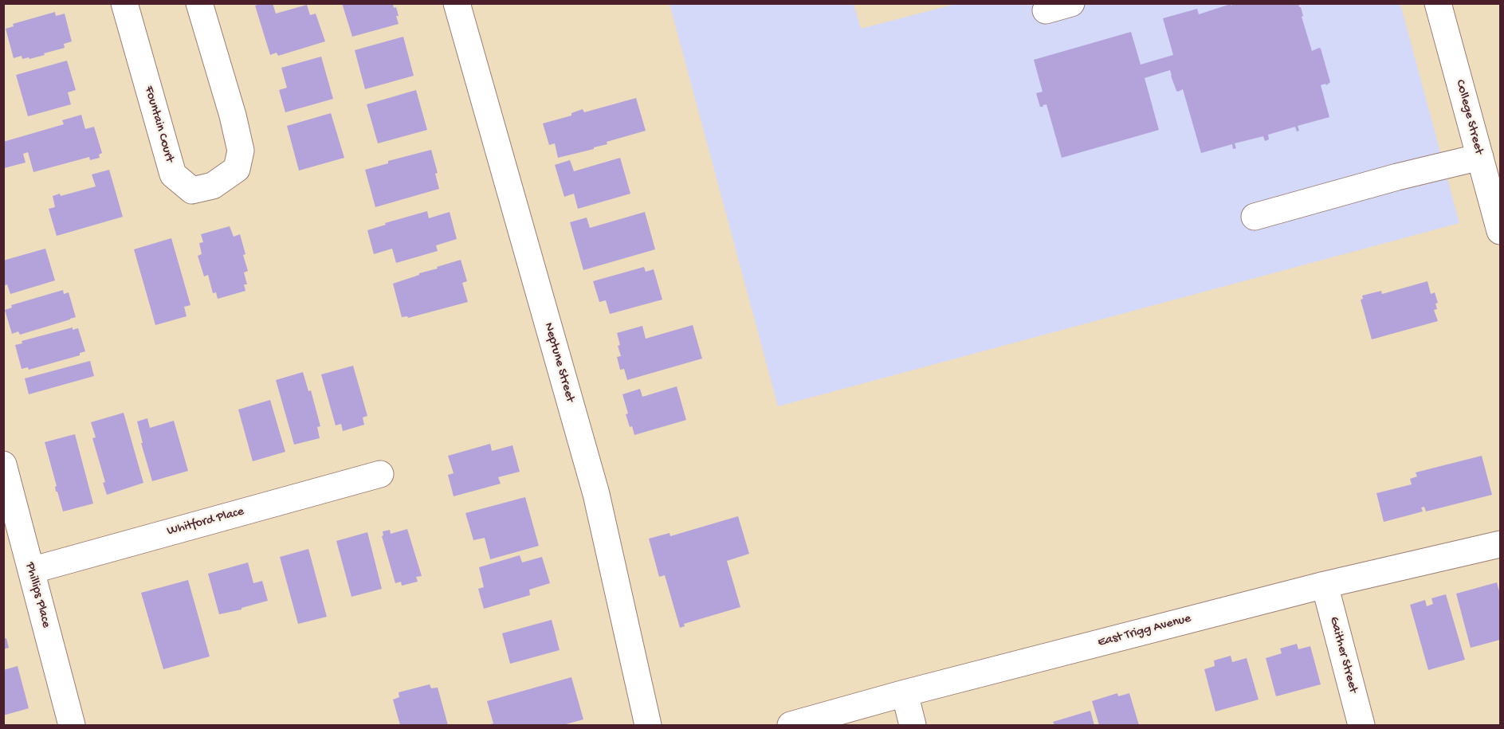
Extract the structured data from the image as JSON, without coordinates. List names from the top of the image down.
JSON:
{
  "streets": {
    "street": [
      "College Street",
      "Fountain Court",
      "Neptune Street",
      "Whitford Place",
      "Phillips Place",
      "East Trigg Avenue",
      "Gaither Street"
    ]
  },
  "crossings": [
    ["Whitford Place", "Phillips Place"],
    ["East Trigg Avenue", "Gaither Street"]
  ]
}
